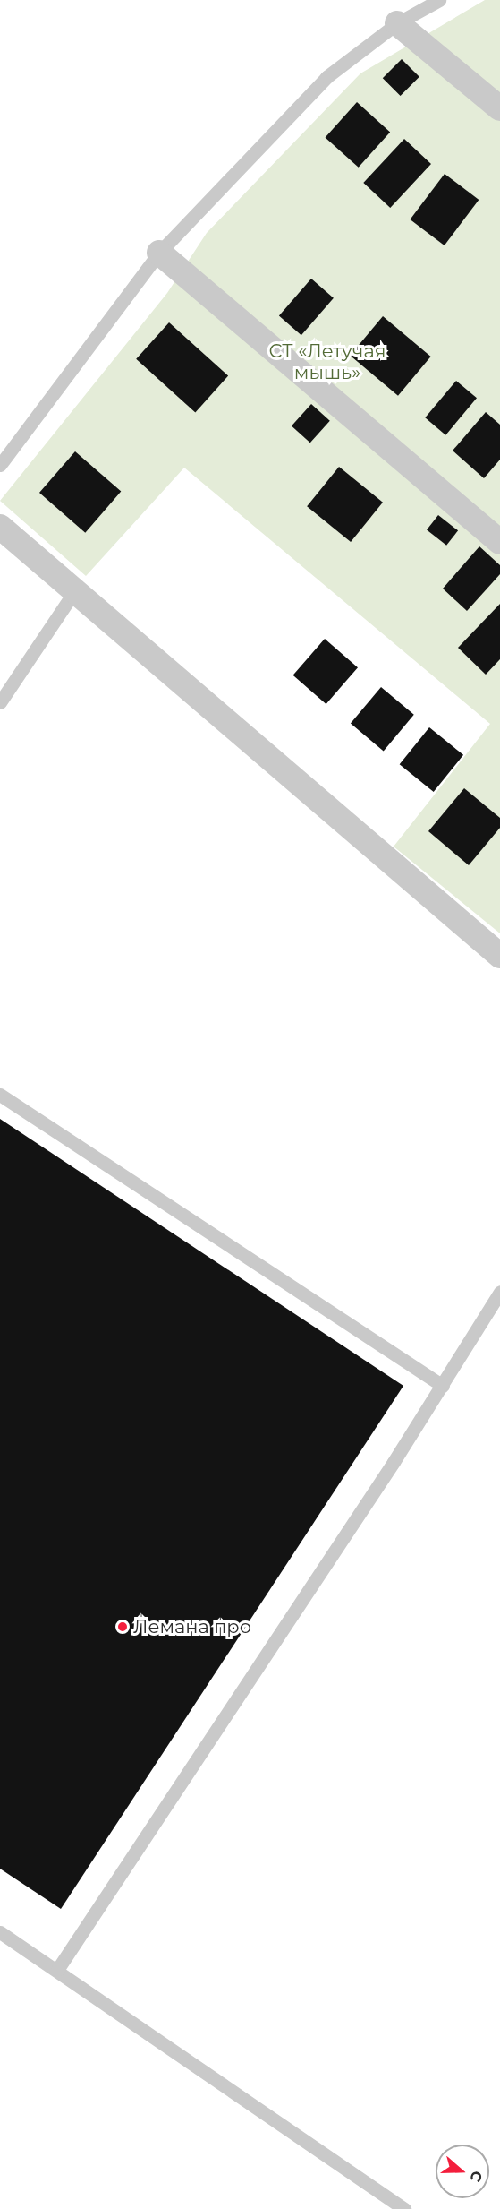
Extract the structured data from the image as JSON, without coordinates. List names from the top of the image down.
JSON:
{
  "parks": ["СТ «Летучая мышь»"],
  "places": ["Лемана про"],
  "north": "right"
}
